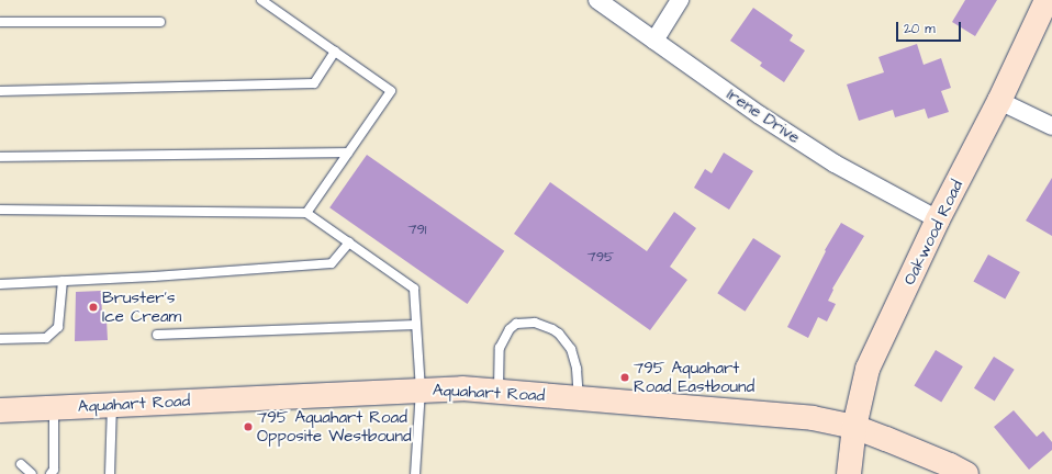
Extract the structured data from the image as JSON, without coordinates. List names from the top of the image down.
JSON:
{
  "streets": {
    "street": ["Irene Drive", "Oakwood Road", "Aquahart Road"]
  },
  "crossings": [
    ["Irene Drive", "Oakwood Road"],
    ["Oakwood Road", "Aquahart Road"]
  ],
  "places": ["Bruster's Ice Cream", "795 Aquahart Road Eastbound", "795 Aquahart Road Opposite Westbound"],
  "house_numbers": ["791", "795"],
  "scale_bar": "20 m"
}
